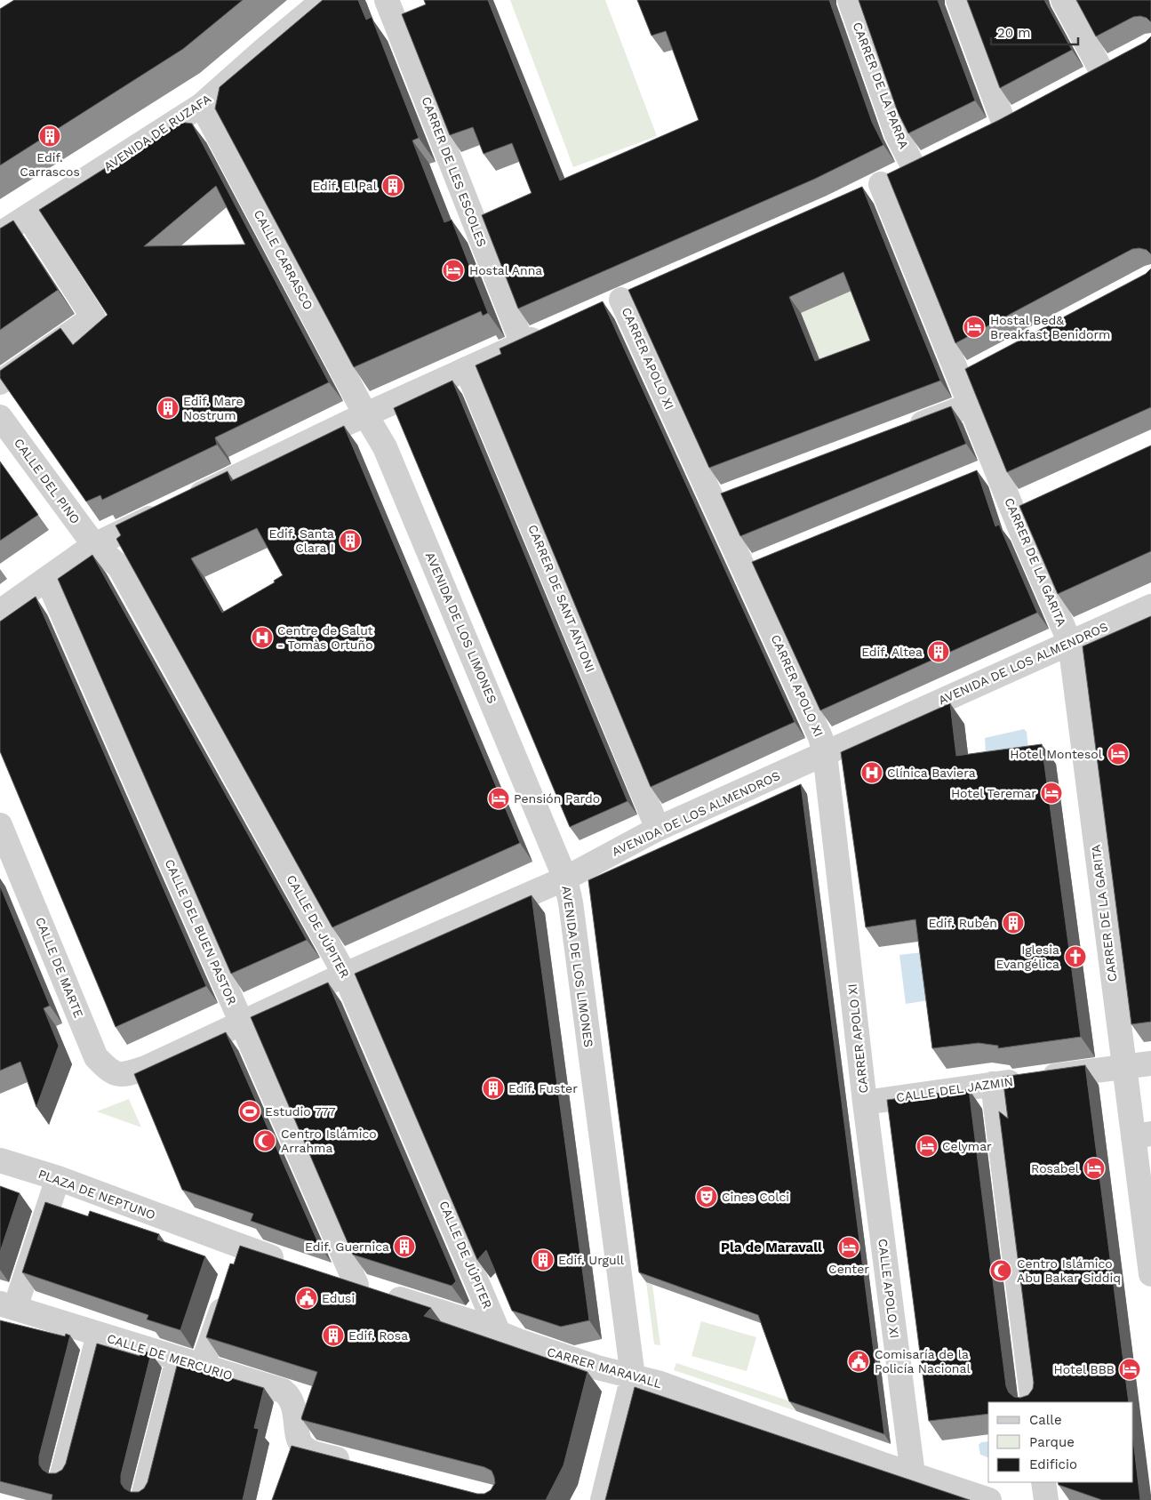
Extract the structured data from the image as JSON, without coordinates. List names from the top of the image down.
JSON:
{
  "streets": {
    "street": [
      "CARRER DE LA PARRA",
      "AVENIDA DE RUZAFA",
      "CARRER DE LES ESCOLES",
      "CALLE CARRASCO",
      "CARRER APOLO XI",
      "CALLE DEL PINO",
      "CARRER DE LA GARITA",
      "CARRER DE SANT ANTONI",
      "AVENIDA DE LOS LIMONES",
      "AVENIDA DE LOS ALMENDROS",
      "CALLE DE JÚPITER",
      "CALLE DEL BUEN PASTOR",
      "CALLE DE MARTE",
      "CALLE DEL JAZMIN",
      "PLAZA DE NEPTUNO",
      "CALLE APOLO XI",
      "CALLE DE MERCURIO",
      "CARRER MARAVALL"
    ]
  },
  "crossings": [
    ["CARRER DE LA PARRA", "CARRER DE LA GARITA"],
    ["AVENIDA DE RUZAFA", "CALLE CARRASCO"],
    ["CALLE CARRASCO", "AVENIDA DE LOS LIMONES"],
    ["CARRER APOLO XI", "AVENIDA DE LOS ALMENDROS"],
    ["CARRER APOLO XI", "CALLE DEL JAZMIN"],
    ["CARRER APOLO XI", "CALLE APOLO XI"],
    ["CALLE DEL PINO", "CALLE DE JÚPITER"],
    ["CARRER DE LA GARITA", "AVENIDA DE LOS ALMENDROS"],
    ["CARRER DE LA GARITA", "CALLE DEL JAZMIN"],
    ["CARRER DE SANT ANTONI", "AVENIDA DE LOS ALMENDROS"],
    ["AVENIDA DE LOS LIMONES", "AVENIDA DE LOS ALMENDROS"],
    ["AVENIDA DE LOS LIMONES", "CARRER MARAVALL"],
    ["AVENIDA DE LOS ALMENDROS", "CALLE DE JÚPITER"],
    ["AVENIDA DE LOS ALMENDROS", "CALLE DEL BUEN PASTOR"],
    ["AVENIDA DE LOS ALMENDROS", "CALLE DE MARTE"],
    ["CALLE DE JÚPITER", "CARRER MARAVALL"],
    ["CALLE DEL BUEN PASTOR", "CARRER MARAVALL"],
    ["CALLE DEL JAZMIN", "CALLE APOLO XI"],
    ["CALLE APOLO XI", "CARRER MARAVALL"]
  ],
  "districts": ["Pla de Maravall"],
  "places": {
    "building": [
      "Edif. Carrascos",
      "Edif. El Pal",
      "Edif. Mare Nostrum",
      "Edif. Santa Clara I",
      "Edif. Altea",
      "Edif. Rubén",
      "Edif. Fuster",
      "Edif. Guernica",
      "Edif. Urgull",
      "Edif. Rosa"
    ],
    "hotel": [
      "Hostal Anna",
      "Hostal Bed& Breakfast Benidorm",
      "Hotel Montesol",
      "Hotel Teremar",
      "Pensión Pardo",
      "Celymar",
      "Rosabel",
      "Center",
      "Hotel BBB"
    ],
    "hospital": ["Centre de Salut - Tomàs Ortuño", "Clínica Baviera"],
    "church": ["Iglesia Evangélica"],
    "sports": ["Estudio 777"],
    "mosque": ["Centro Islámico Arrahma", "Centro Islámico Abu Bakar Siddiq"],
    "theatre": ["Cines Colci"],
    "public building": ["Edusi", "Comisaría de la Policía Nacional"]
  },
  "legend": ["Calle", "Parque", "Edificio"],
  "scale_bar": "20 m"
}
